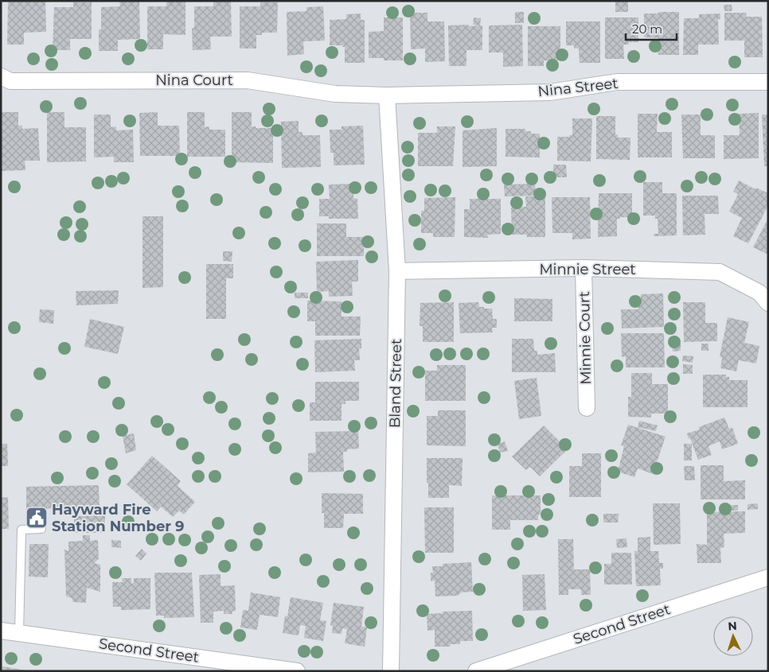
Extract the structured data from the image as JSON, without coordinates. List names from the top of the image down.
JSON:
{
  "streets": {
    "street": [
      "Nina Court",
      "Nina Street",
      "Minnie Street",
      "Minnie Court",
      "Bland Street",
      "Second Street"
    ]
  },
  "crossings": [
    ["Nina Court", "Nina Street"],
    ["Nina Court", "Bland Street"],
    ["Nina Street", "Bland Street"],
    ["Minnie Street", "Minnie Court"],
    ["Minnie Street", "Bland Street"]
  ],
  "places": {
    "public building": ["Hayward Fire Station Number 9"]
  },
  "scale_bar": "20 m",
  "north": "top"
}
